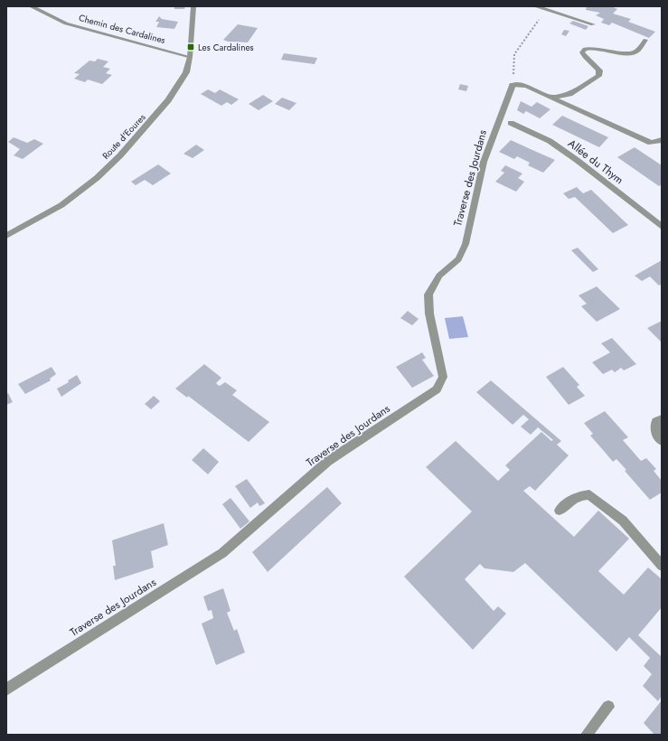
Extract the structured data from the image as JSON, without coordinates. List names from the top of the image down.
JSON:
{
  "streets": {
    "street": [
      "Chemin des Cardalines",
      "Route d'Eoures",
      "Allée du Thym",
      "Traverse des Jourdans"
    ]
  },
  "crossings": [
    ["Chemin des Cardalines", "Route d'Eoures"]
  ],
  "places": {
    "transit": ["Les Cardalines"]
  }
}
